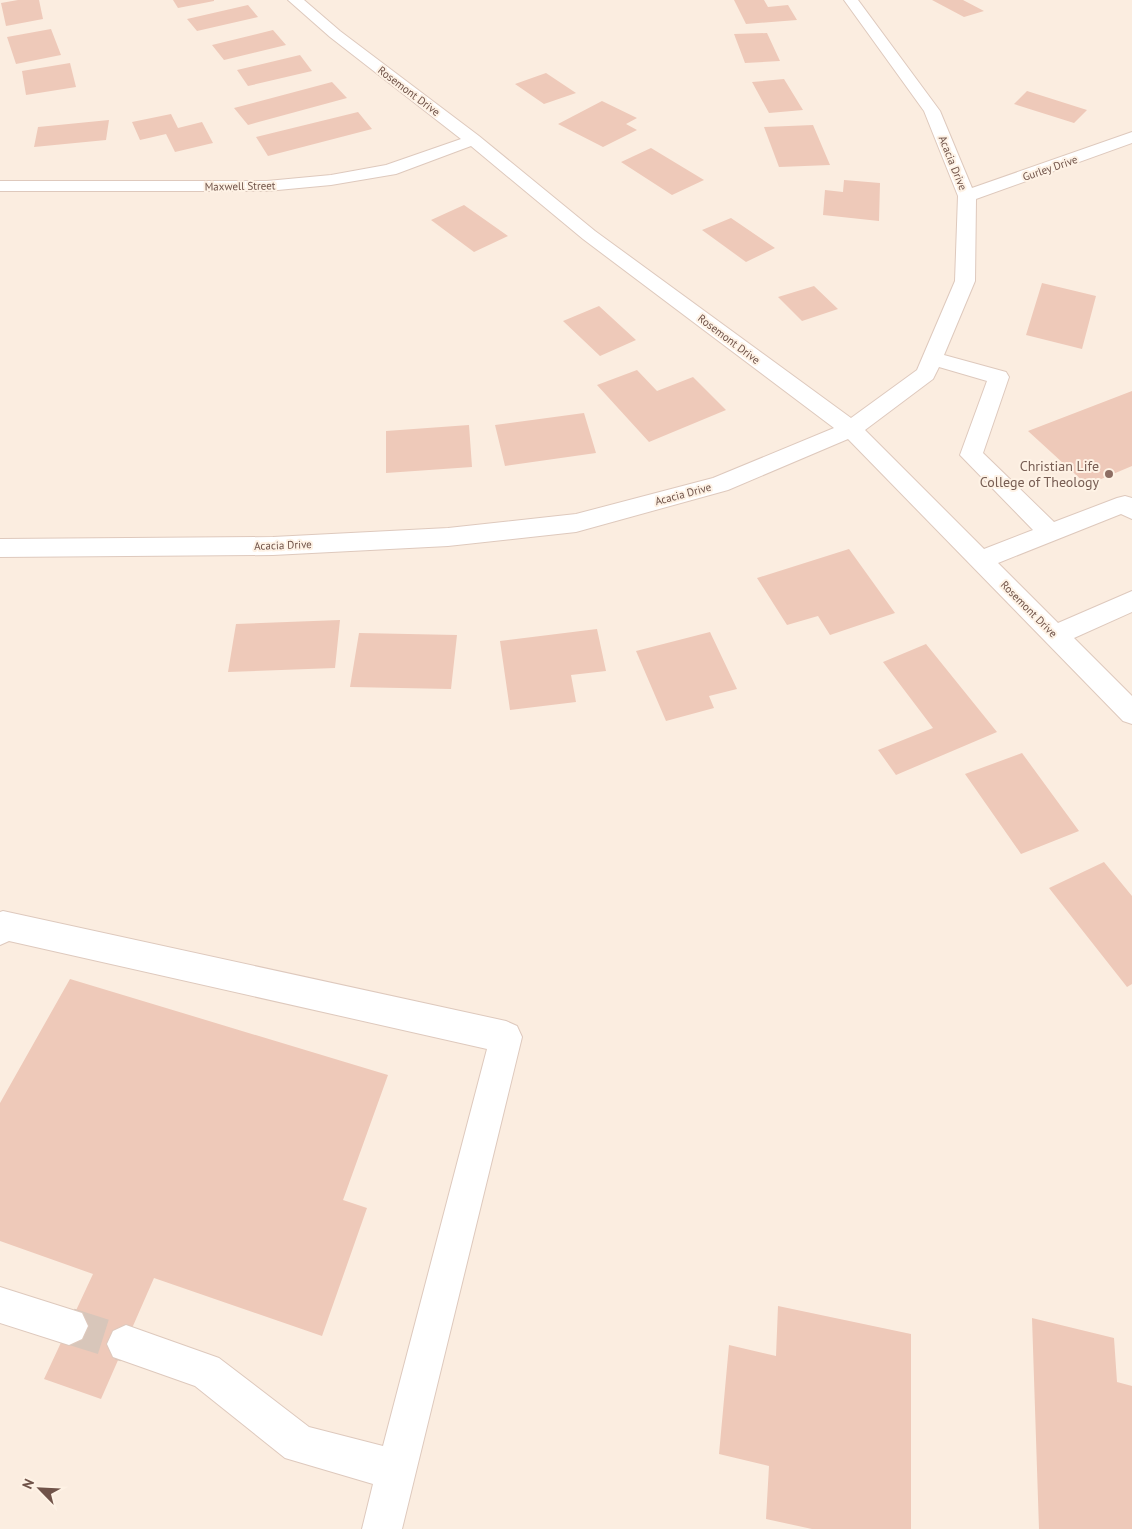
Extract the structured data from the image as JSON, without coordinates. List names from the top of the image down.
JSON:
{
  "streets": {
    "street": [
      "Rosemont Drive",
      "Acacia Drive",
      "Gurley Drive",
      "Maxwell Street"
    ]
  },
  "crossings": [
    ["Rosemont Drive", "Acacia Drive"],
    ["Rosemont Drive", "Maxwell Street"],
    ["Acacia Drive", "Gurley Drive"]
  ],
  "places": ["Christian Life College of Theology"],
  "north": "top left"
}
